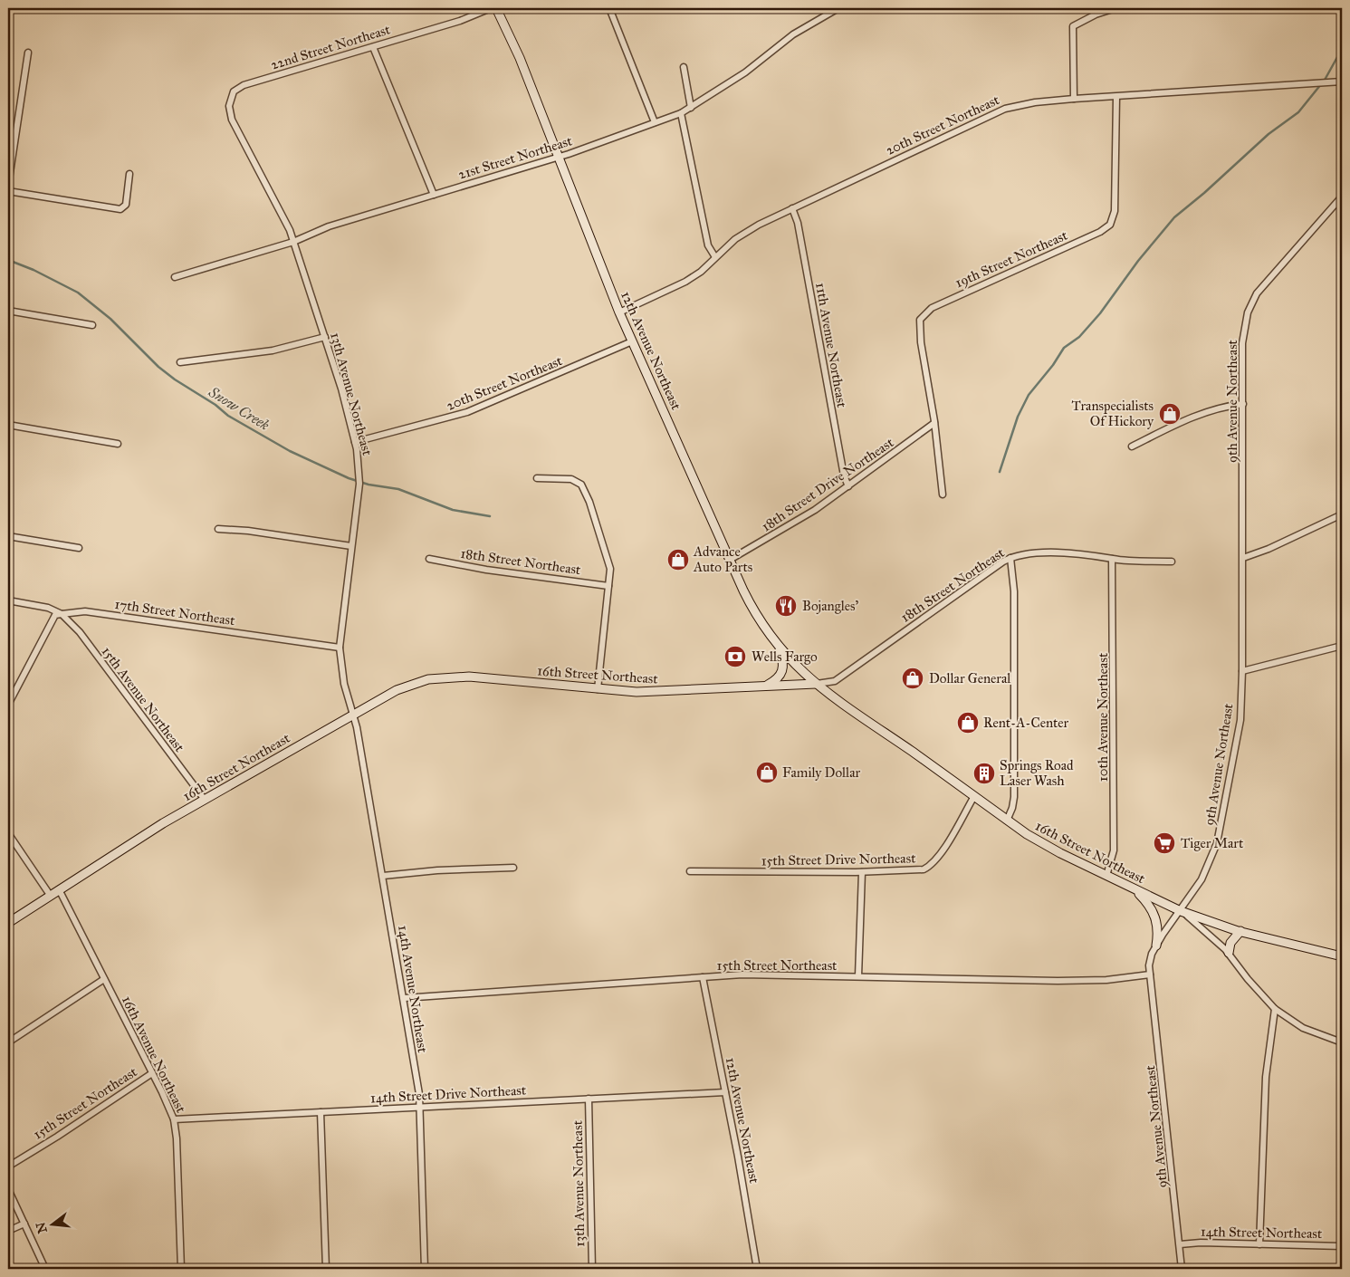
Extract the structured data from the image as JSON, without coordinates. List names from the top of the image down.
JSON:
{
  "streets": {
    "main road": ["12th Avenue Northeast", "16th Street Northeast"],
    "street": [
      "22nd Street Northeast",
      "20th Street Northeast",
      "21st Street Northeast",
      "19th Street Northeast",
      "11th Avenue Northeast",
      "13th Avenue Northeast",
      "9th Avenue Northeast",
      "18th Street Drive Northeast",
      "18th Street Northeast",
      "17th Street Northeast",
      "15th Avenue Northeast",
      "10th Avenue Northeast",
      "15th Street Drive Northeast",
      "15th Street Northeast",
      "14th Avenue Northeast",
      "16th Avenue Northeast",
      "14th Street Drive Northeast",
      "14th Street Northeast"
    ]
  },
  "crossings": [
    ["22nd Street Northeast", "13th Avenue Northeast"],
    ["20th Street Northeast", "19th Street Northeast"],
    ["20th Street Northeast", "11th Avenue Northeast"],
    ["20th Street Northeast", "12th Avenue Northeast"],
    ["20th Street Northeast", "13th Avenue Northeast"],
    ["21st Street Northeast", "12th Avenue Northeast"],
    ["21st Street Northeast", "13th Avenue Northeast"],
    ["19th Street Northeast", "18th Street Drive Northeast"],
    ["11th Avenue Northeast", "18th Street Drive Northeast"],
    ["12th Avenue Northeast", "18th Street Drive Northeast"],
    ["12th Avenue Northeast", "18th Street Northeast"],
    ["12th Avenue Northeast", "16th Street Northeast"],
    ["12th Avenue Northeast", "15th Street Northeast"],
    ["12th Avenue Northeast", "14th Street Drive Northeast"],
    ["13th Avenue Northeast", "17th Street Northeast"],
    ["13th Avenue Northeast", "16th Street Northeast"],
    ["13th Avenue Northeast", "14th Avenue Northeast"],
    ["13th Avenue Northeast", "14th Street Drive Northeast"],
    ["9th Avenue Northeast", "16th Street Northeast"],
    ["9th Avenue Northeast", "15th Street Northeast"],
    ["9th Avenue Northeast", "14th Street Northeast"],
    ["18th Street Northeast", "16th Street Northeast"],
    ["18th Street Northeast", "10th Avenue Northeast"],
    ["17th Street Northeast", "15th Avenue Northeast"],
    ["16th Street Northeast", "15th Avenue Northeast"],
    ["16th Street Northeast", "10th Avenue Northeast"],
    ["16th Street Northeast", "15th Street Drive Northeast"],
    ["16th Street Northeast", "14th Avenue Northeast"],
    ["16th Street Northeast", "16th Avenue Northeast"],
    ["15th Street Northeast", "14th Avenue Northeast"],
    ["15th Street Northeast", "16th Avenue Northeast"],
    ["14th Avenue Northeast", "14th Street Drive Northeast"],
    ["16th Avenue Northeast", "14th Street Drive Northeast"]
  ],
  "water": ["Snow Creek"],
  "places": {
    "shop": [
      "Transpecialists Of Hickory",
      "Advance Auto Parts",
      "Dollar General",
      "Rent-A-Center",
      "Family Dollar"
    ],
    "restaurant": ["Bojangles'"],
    "bank": ["Wells Fargo"],
    "building": ["Springs Road Laser Wash"],
    "supermarket": ["Tiger Mart"]
  },
  "north": "left"
}
